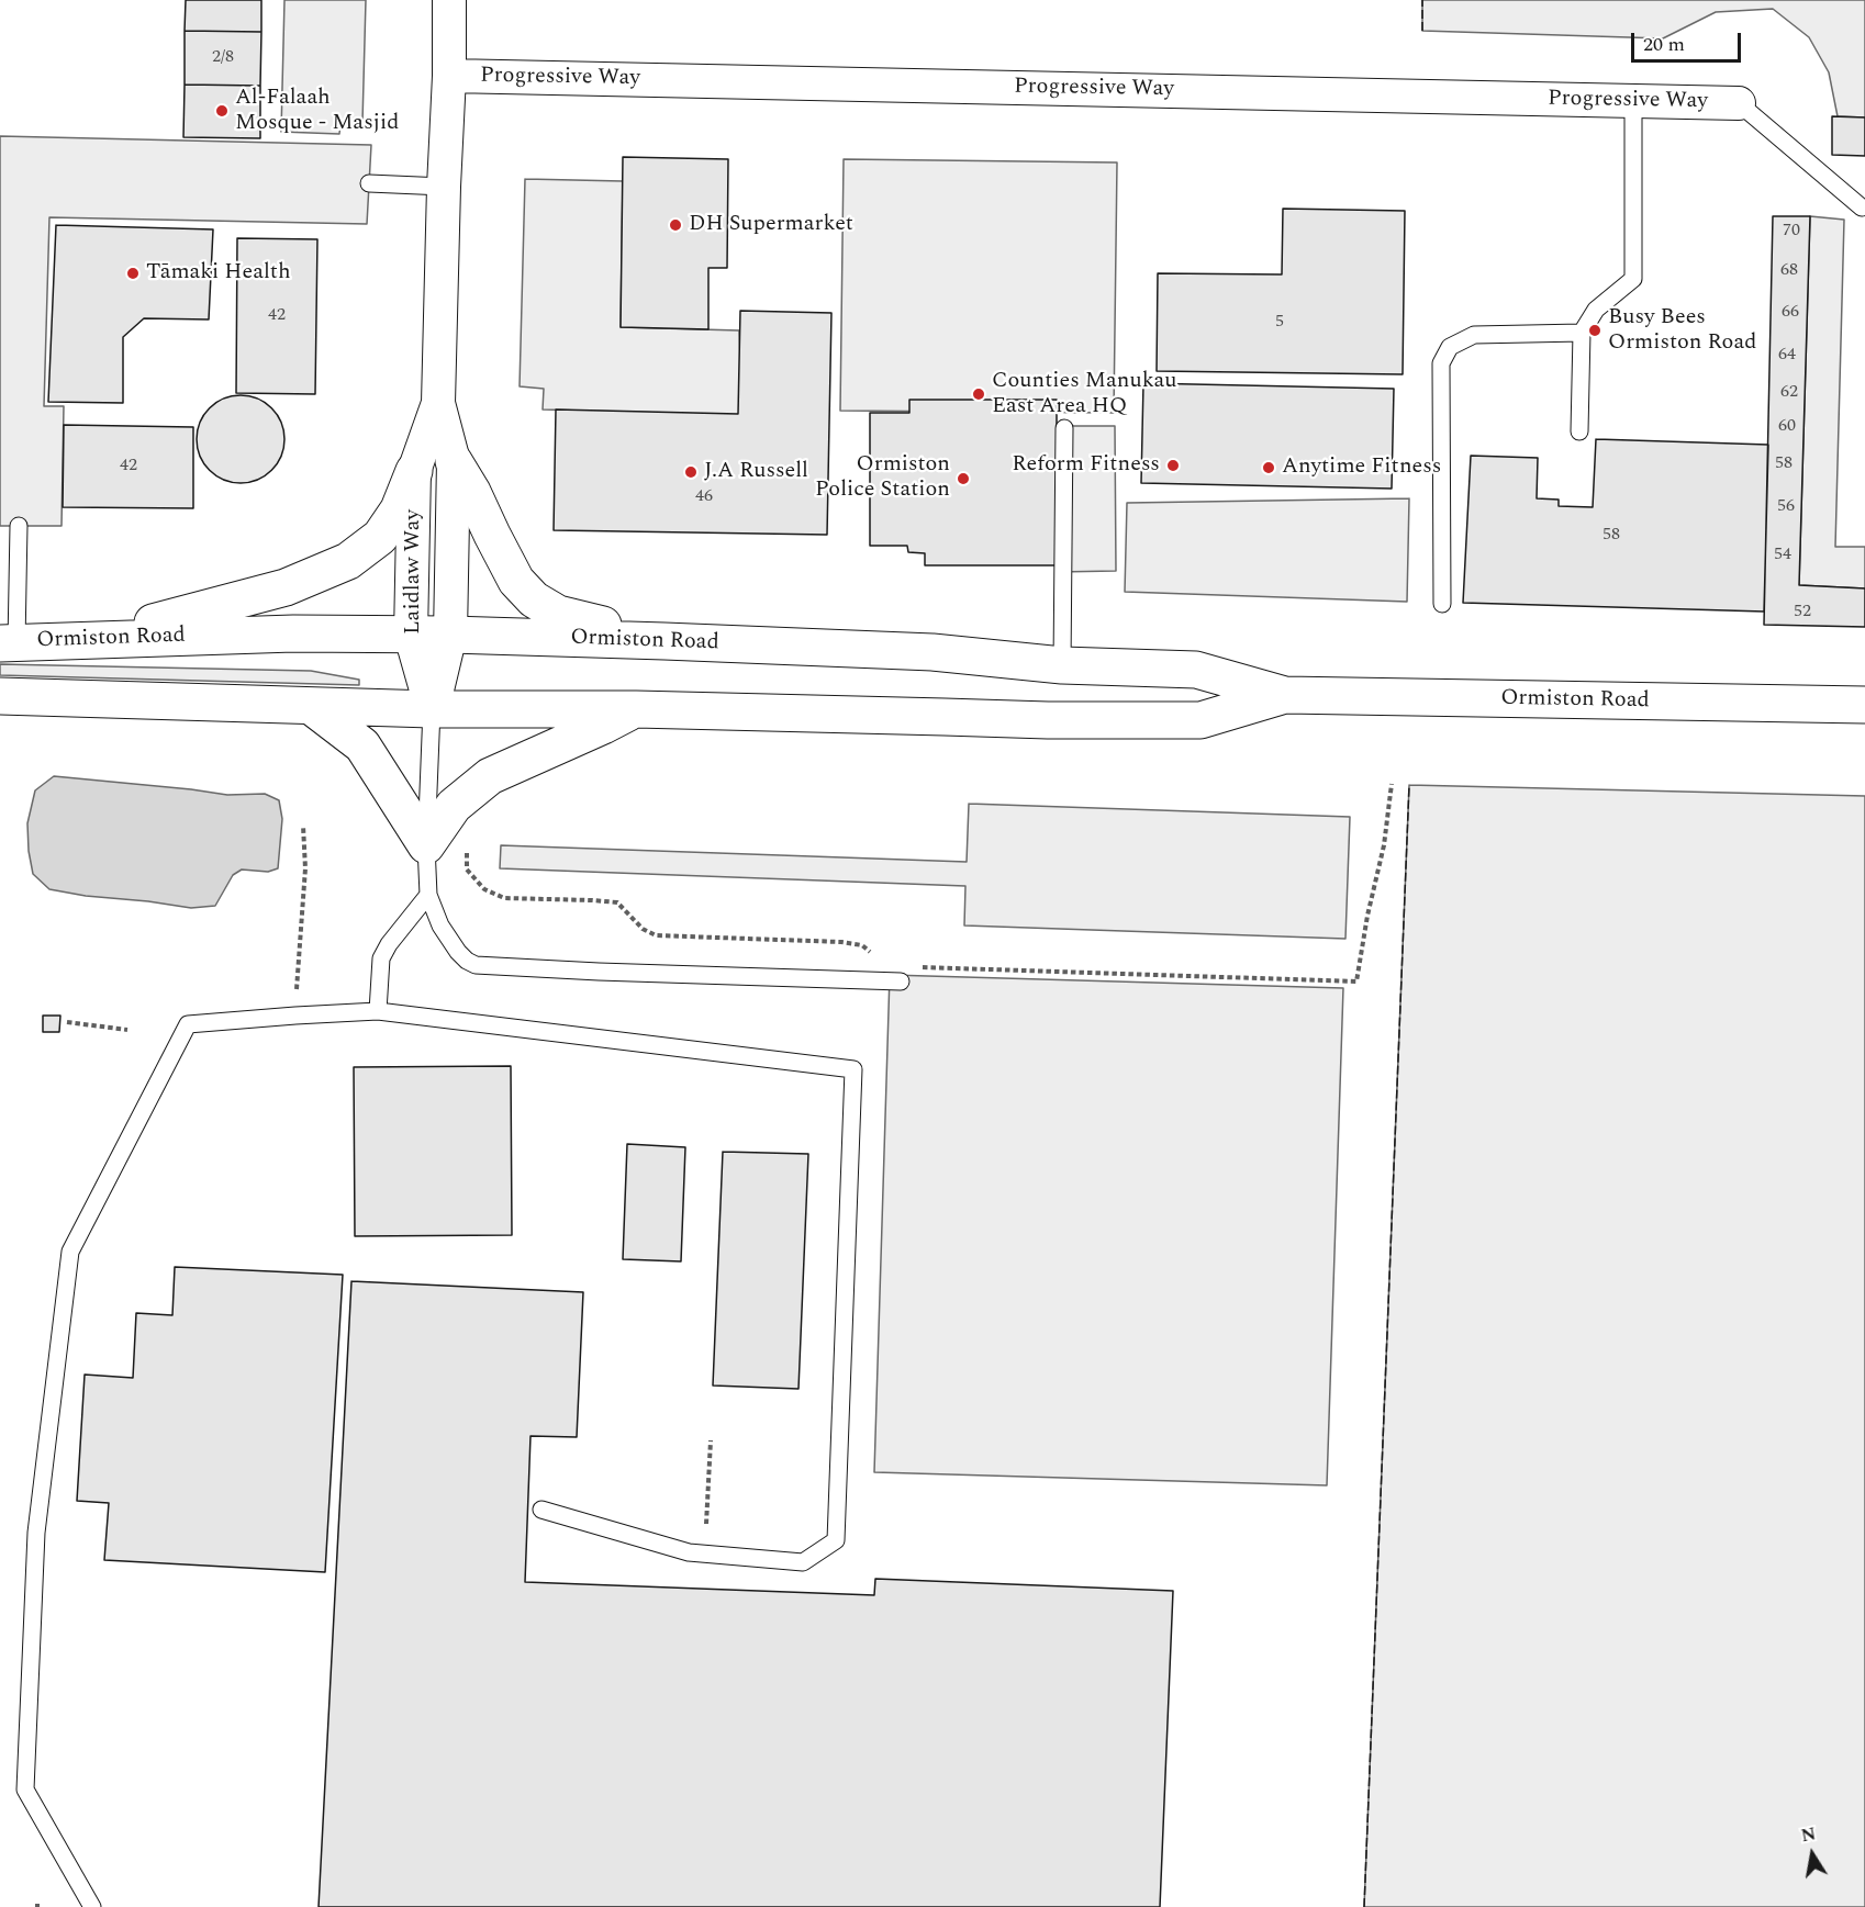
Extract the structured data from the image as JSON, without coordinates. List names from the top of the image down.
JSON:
{
  "streets": {
    "main road": ["Ormiston Road"],
    "street": ["Progressive Way", "Laidlaw Way"]
  },
  "crossings": [
    ["Progressive Way", "Laidlaw Way"],
    ["Laidlaw Way", "Ormiston Road"]
  ],
  "places": [
    "Al-Falaah Mosque - Masjid",
    "DH Supermarket",
    "Tāmaki Health",
    "Busy Bees Ormiston Road",
    "Counties Manukau East Area HQ",
    "Reform Fitness",
    "Anytime Fitness",
    "J.A Russell",
    "Ormiston Police Station"
  ],
  "house_numbers": [
    "2/8",
    "70",
    "68",
    "66",
    "42",
    "5",
    "64",
    "62",
    "60",
    "58",
    "42",
    "46",
    "56",
    "58",
    "54",
    "52"
  ],
  "scale_bar": "20 m",
  "north": "top"
}
